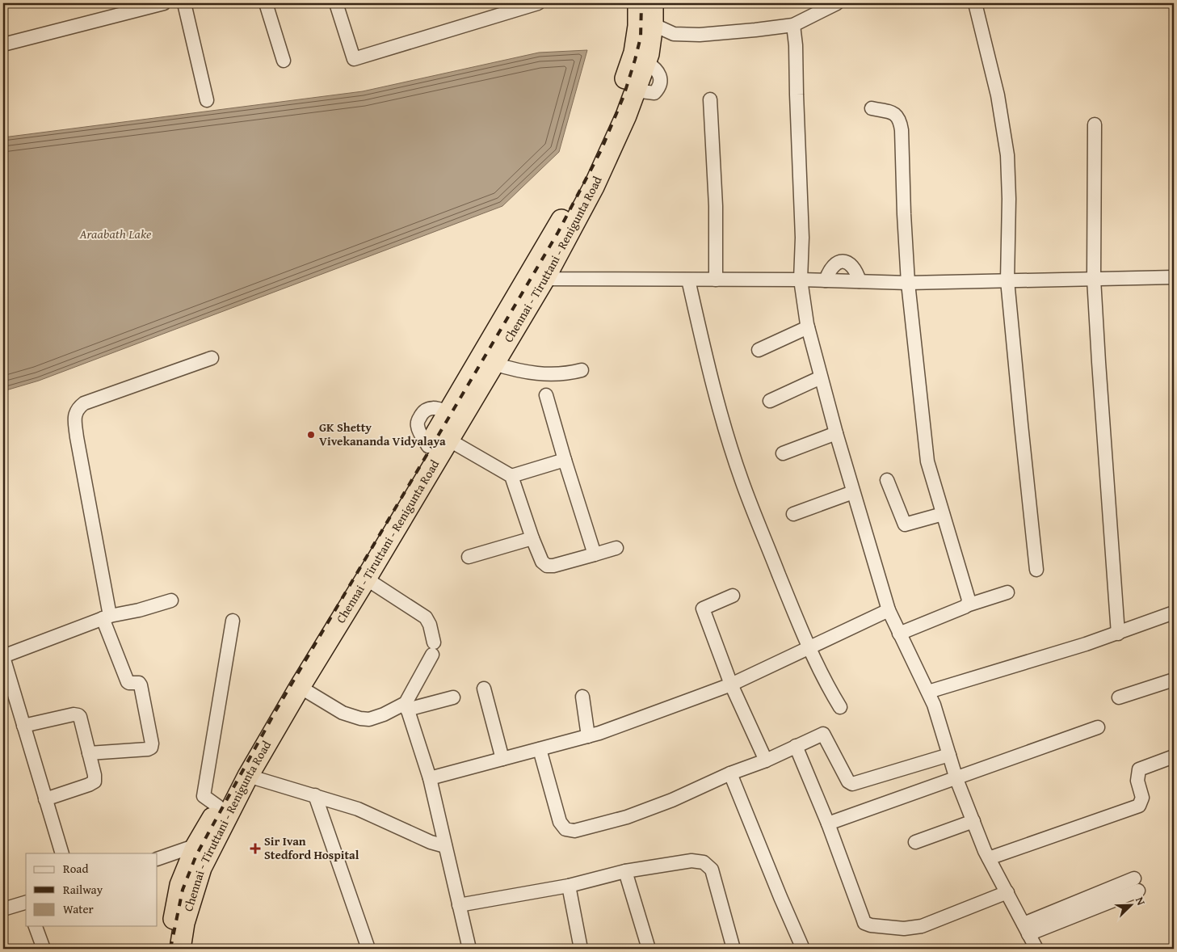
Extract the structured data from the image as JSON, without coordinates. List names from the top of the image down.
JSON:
{
  "streets": {
    "highway": ["Chennai - Tiruttani - Renigunta Road"]
  },
  "water": ["Araabath Lake"],
  "places": {
    "other": ["GK Shetty Vivekananda Vidyalaya"],
    "health": ["Sir Ivan Stedford Hospital"]
  },
  "legend": ["Road", "Railway", "Water"],
  "north": "top right"
}
